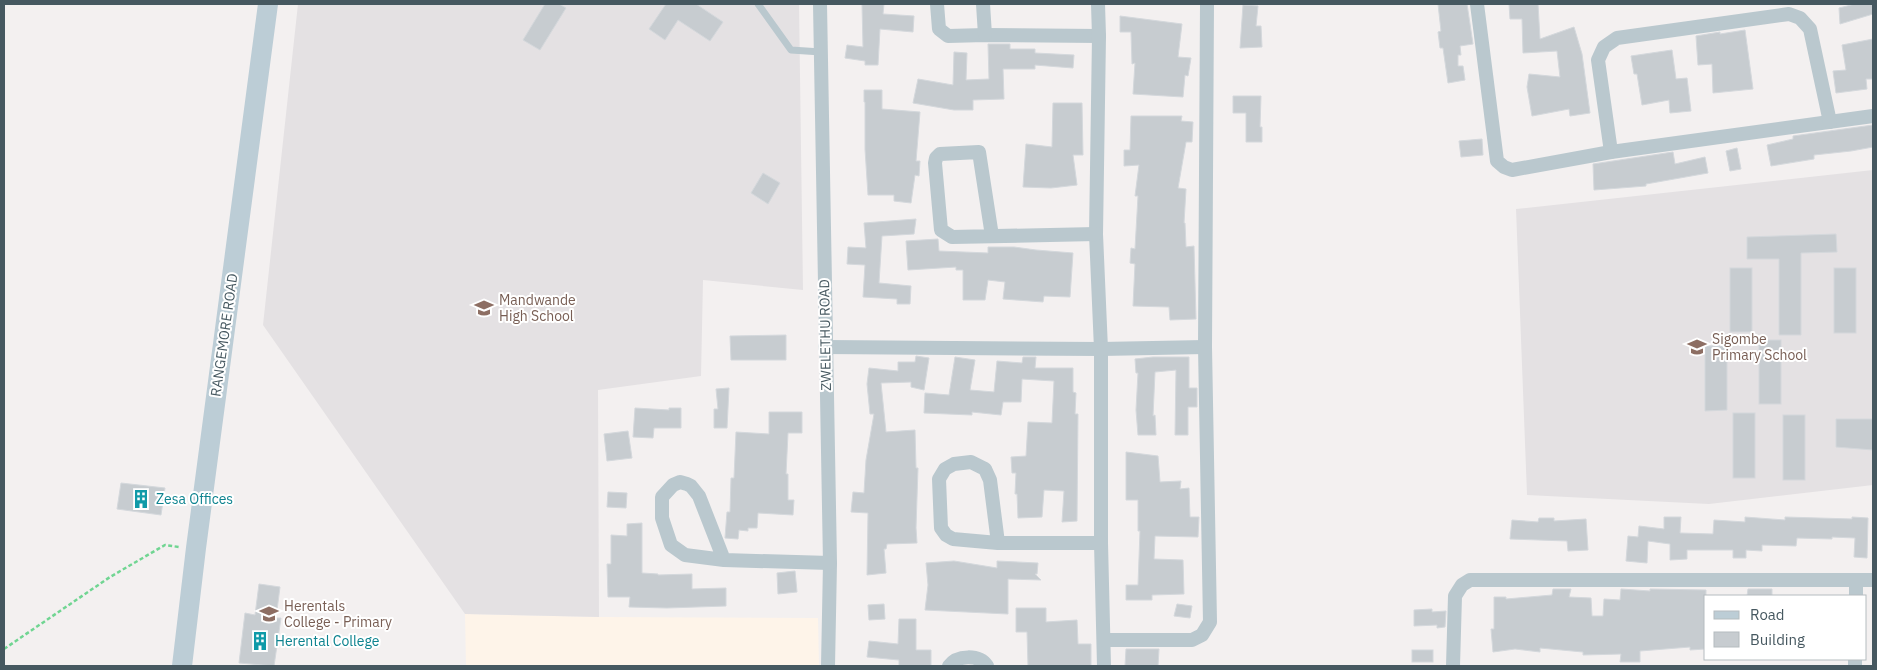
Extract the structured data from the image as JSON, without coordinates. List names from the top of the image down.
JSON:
{
  "streets": {
    "street": ["RANGEMORE ROAD", "ZWELETHU ROAD"]
  },
  "places": {
    "school or university": ["Mandwande High School", "Sigombe Primary School", "Herentals College - Primary"],
    "building": ["Zesa Offices", "Herental College"]
  },
  "legend": ["Road", "Building"]
}
